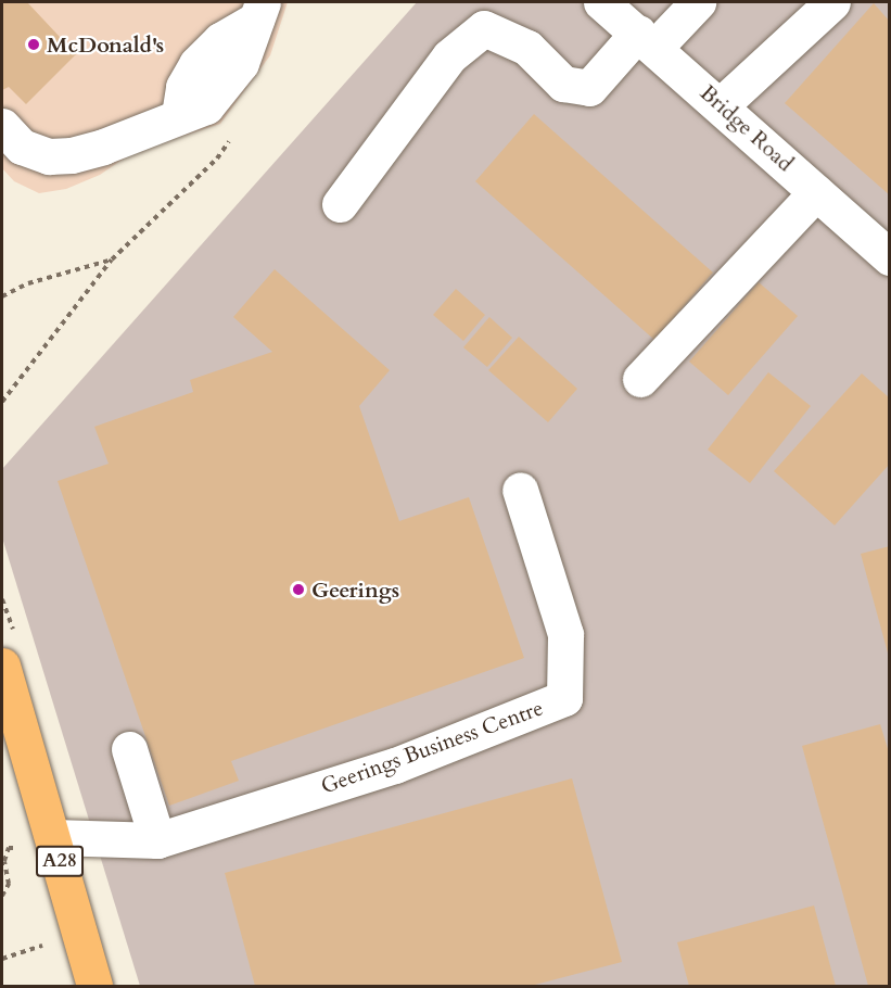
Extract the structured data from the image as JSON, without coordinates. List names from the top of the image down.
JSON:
{
  "streets": {
    "main road": ["A28"],
    "street": ["Bridge Road", "Geerings Business Centre"]
  },
  "crossings": [
    ["Geerings Business Centre", "A28"]
  ],
  "places": ["McDonald's", "Geerings"]
}
